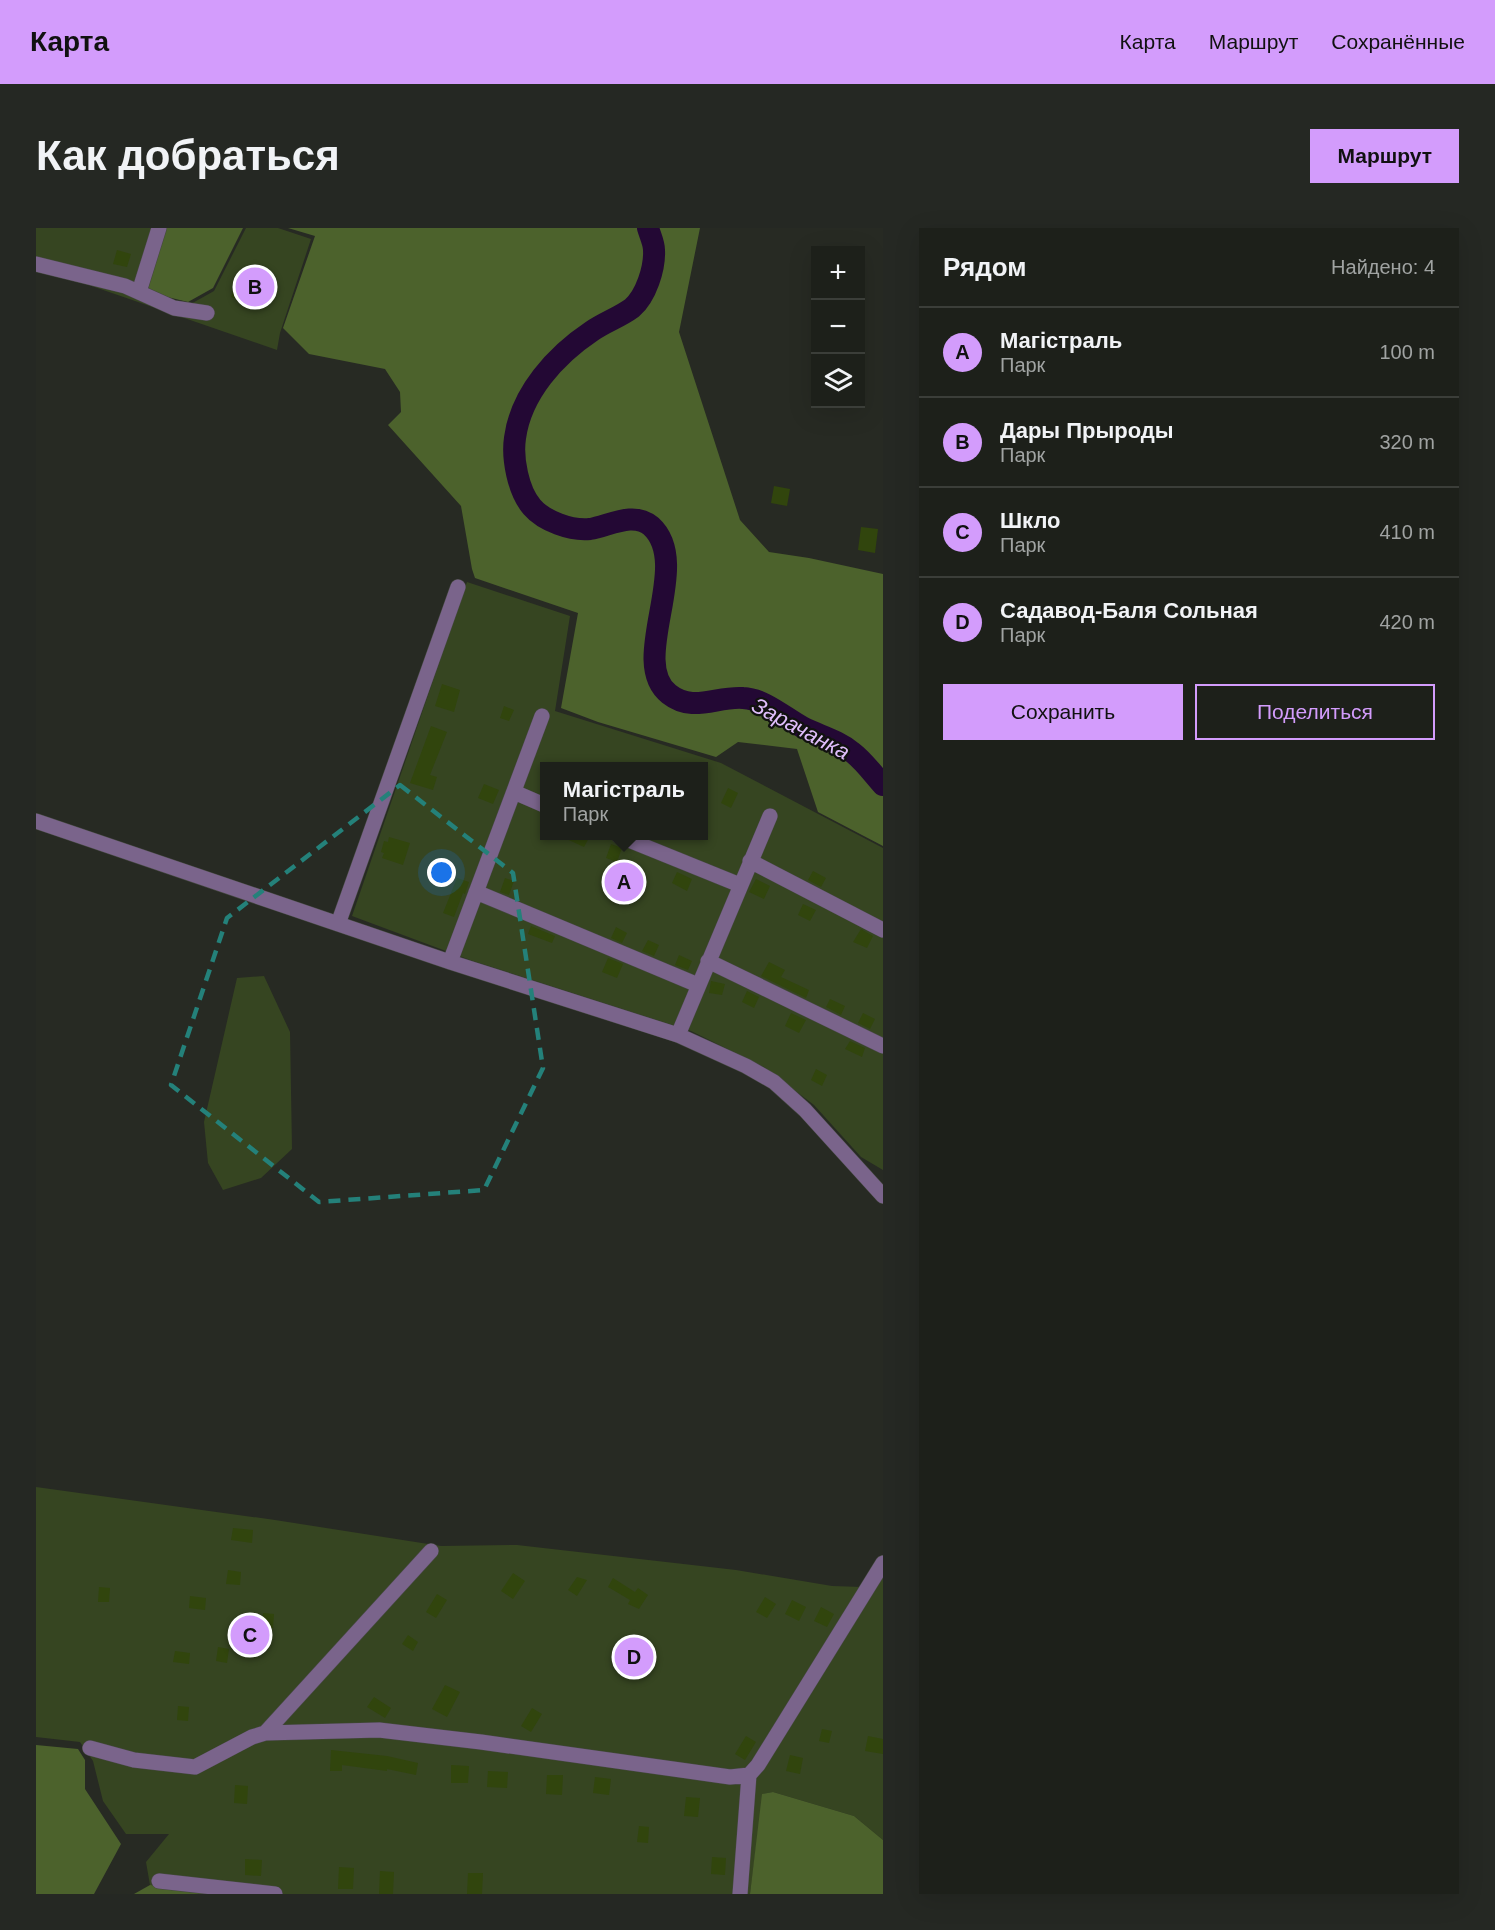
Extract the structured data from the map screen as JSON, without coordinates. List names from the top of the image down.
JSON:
{
  "water": ["Зарачанка"],
  "page": {
    "header": "Карта",
    "nav": ["Карта", "Маршрут", "Сохранённые"],
    "buttons": [
      "Маршрут",
      ["Сохранить", "Поделиться"]
    ],
    "title": "Как добраться",
    "heading": ["Рядом", "Найдено: 4"],
    "map_buttons": ["+", "−"],
    "pins": [
      "B",
      "A",
      "C",
      "D"
    ],
    "list": [
      {
        "mark": "A",
        "name": "Магістраль",
        "note": "Парк",
        "value": "100 m"
      },
      {
        "mark": "B",
        "name": "Дары Прыроды",
        "note": "Парк",
        "value": "320 m"
      },
      {
        "mark": "C",
        "name": "Шкло",
        "note": "Парк",
        "value": "410 m"
      },
      {
        "mark": "D",
        "name": "Садавод-Баля Сольная",
        "note": "Парк",
        "value": "420 m"
      }
    ],
    "popup": ["Магістраль", "Парк"]
  }
}
